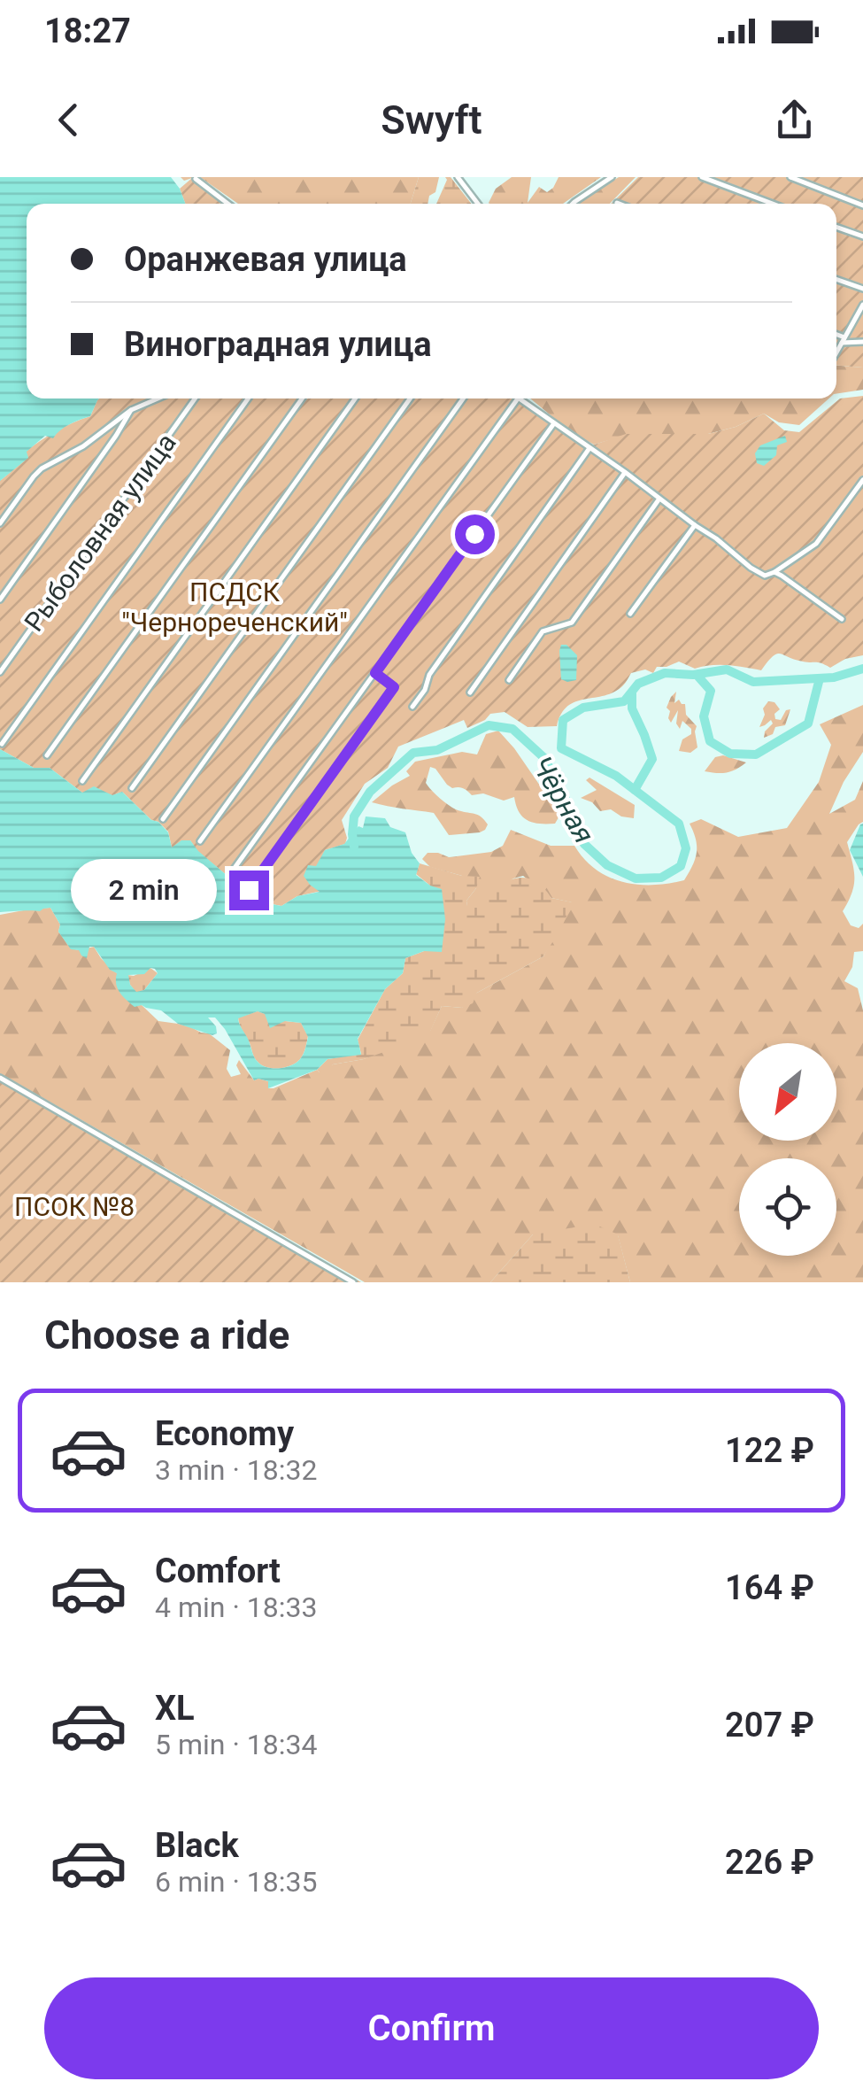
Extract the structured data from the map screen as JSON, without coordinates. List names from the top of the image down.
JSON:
{
  "streets": {
    "street": ["Рыболовная улица"]
  },
  "water": ["Чёрная"],
  "parks": ["ПСДСК \"Чернореченский\"", "ПСОК №8"],
  "north": "bottom left",
  "page": {
    "status": "18:27",
    "header": "Swyft",
    "banner": ["Оранжевая улица", "Виноградная улица"],
    "bubble": "2 min",
    "heading": "Choose a ride",
    "list": [
      {
        "name": "Economy",
        "note": "3 min · 18:32",
        "value": "122 ₽"
      },
      {
        "name": "Comfort",
        "note": "4 min · 18:33",
        "value": "164 ₽"
      },
      {
        "name": "XL",
        "note": "5 min · 18:34",
        "value": "207 ₽"
      },
      {
        "name": "Black",
        "note": "6 min · 18:35",
        "value": "226 ₽"
      }
    ],
    "buttons": "Confirm"
  }
}
